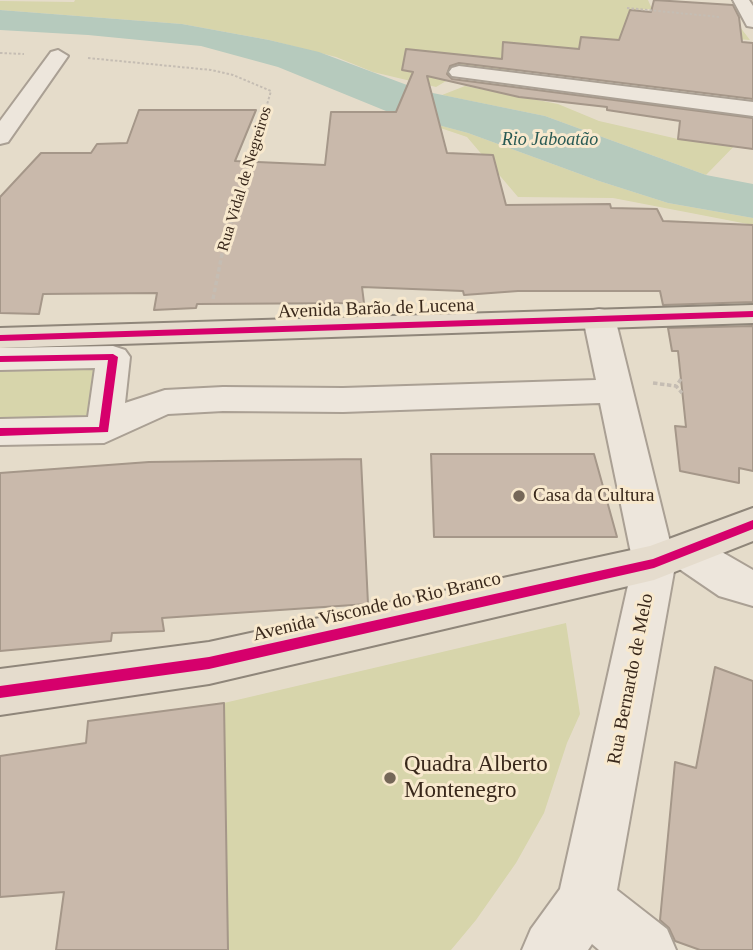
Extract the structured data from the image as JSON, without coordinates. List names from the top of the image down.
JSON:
{
  "streets": {
    "main road": ["Avenida Barão de Lucena", "Avenida Visconde do Rio Branco"],
    "street": ["Rua Bernardo de Melo"],
    "path": ["Rua Vidal de Negreiros"]
  },
  "crossings": [
    ["Rua Vidal de Negreiros", "Avenida Barão de Lucena"],
    ["Avenida Barão de Lucena", "Rua Bernardo de Melo"],
    ["Avenida Visconde do Rio Branco", "Rua Bernardo de Melo"]
  ],
  "water": ["Rio Jaboatão"],
  "places": ["Casa da Cultura", "Quadra Alberto Montenegro"]
}
